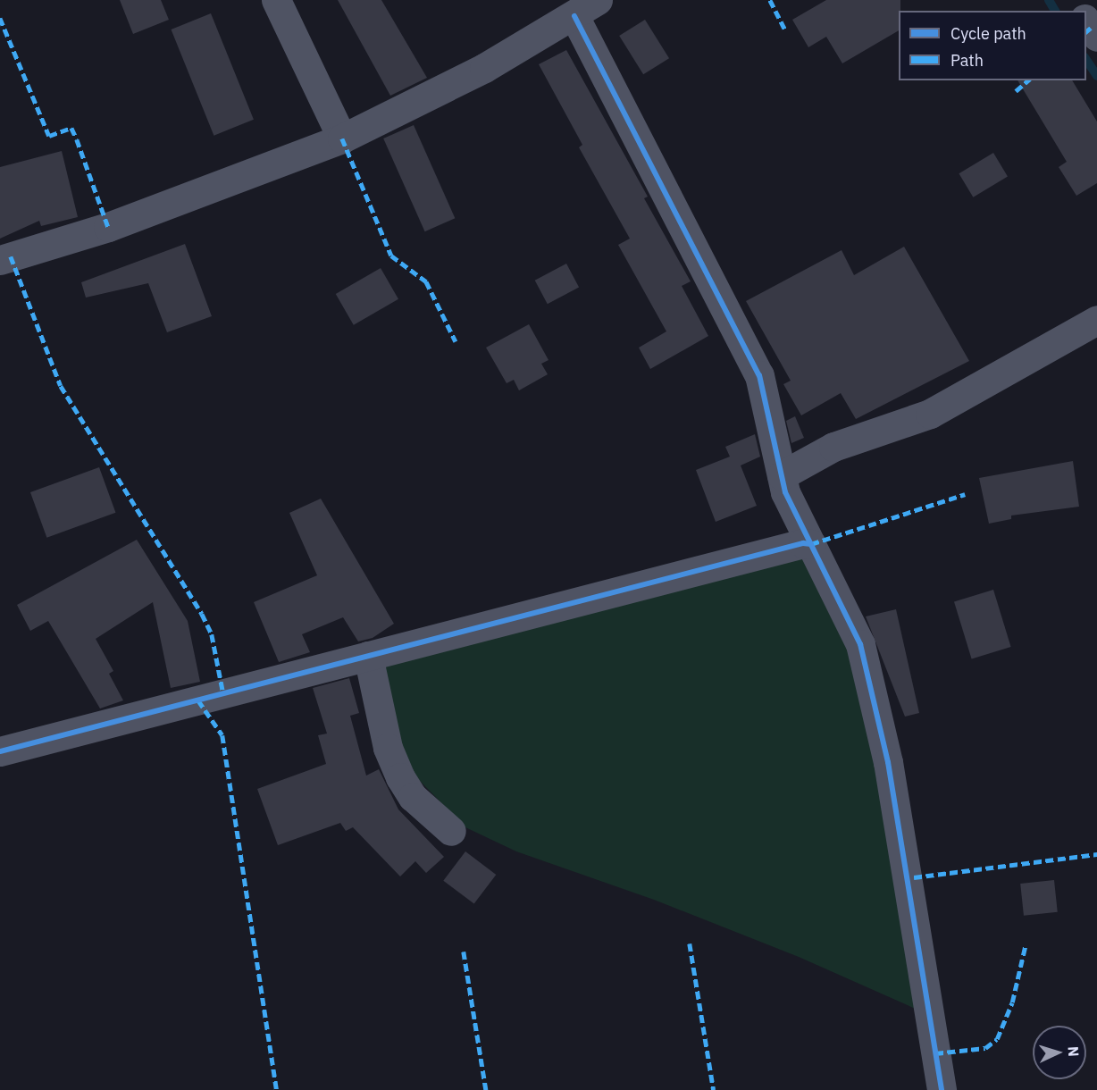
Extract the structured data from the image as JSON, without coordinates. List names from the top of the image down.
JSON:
{
  "legend": ["Cycle path", "Path"],
  "north": "right"
}
